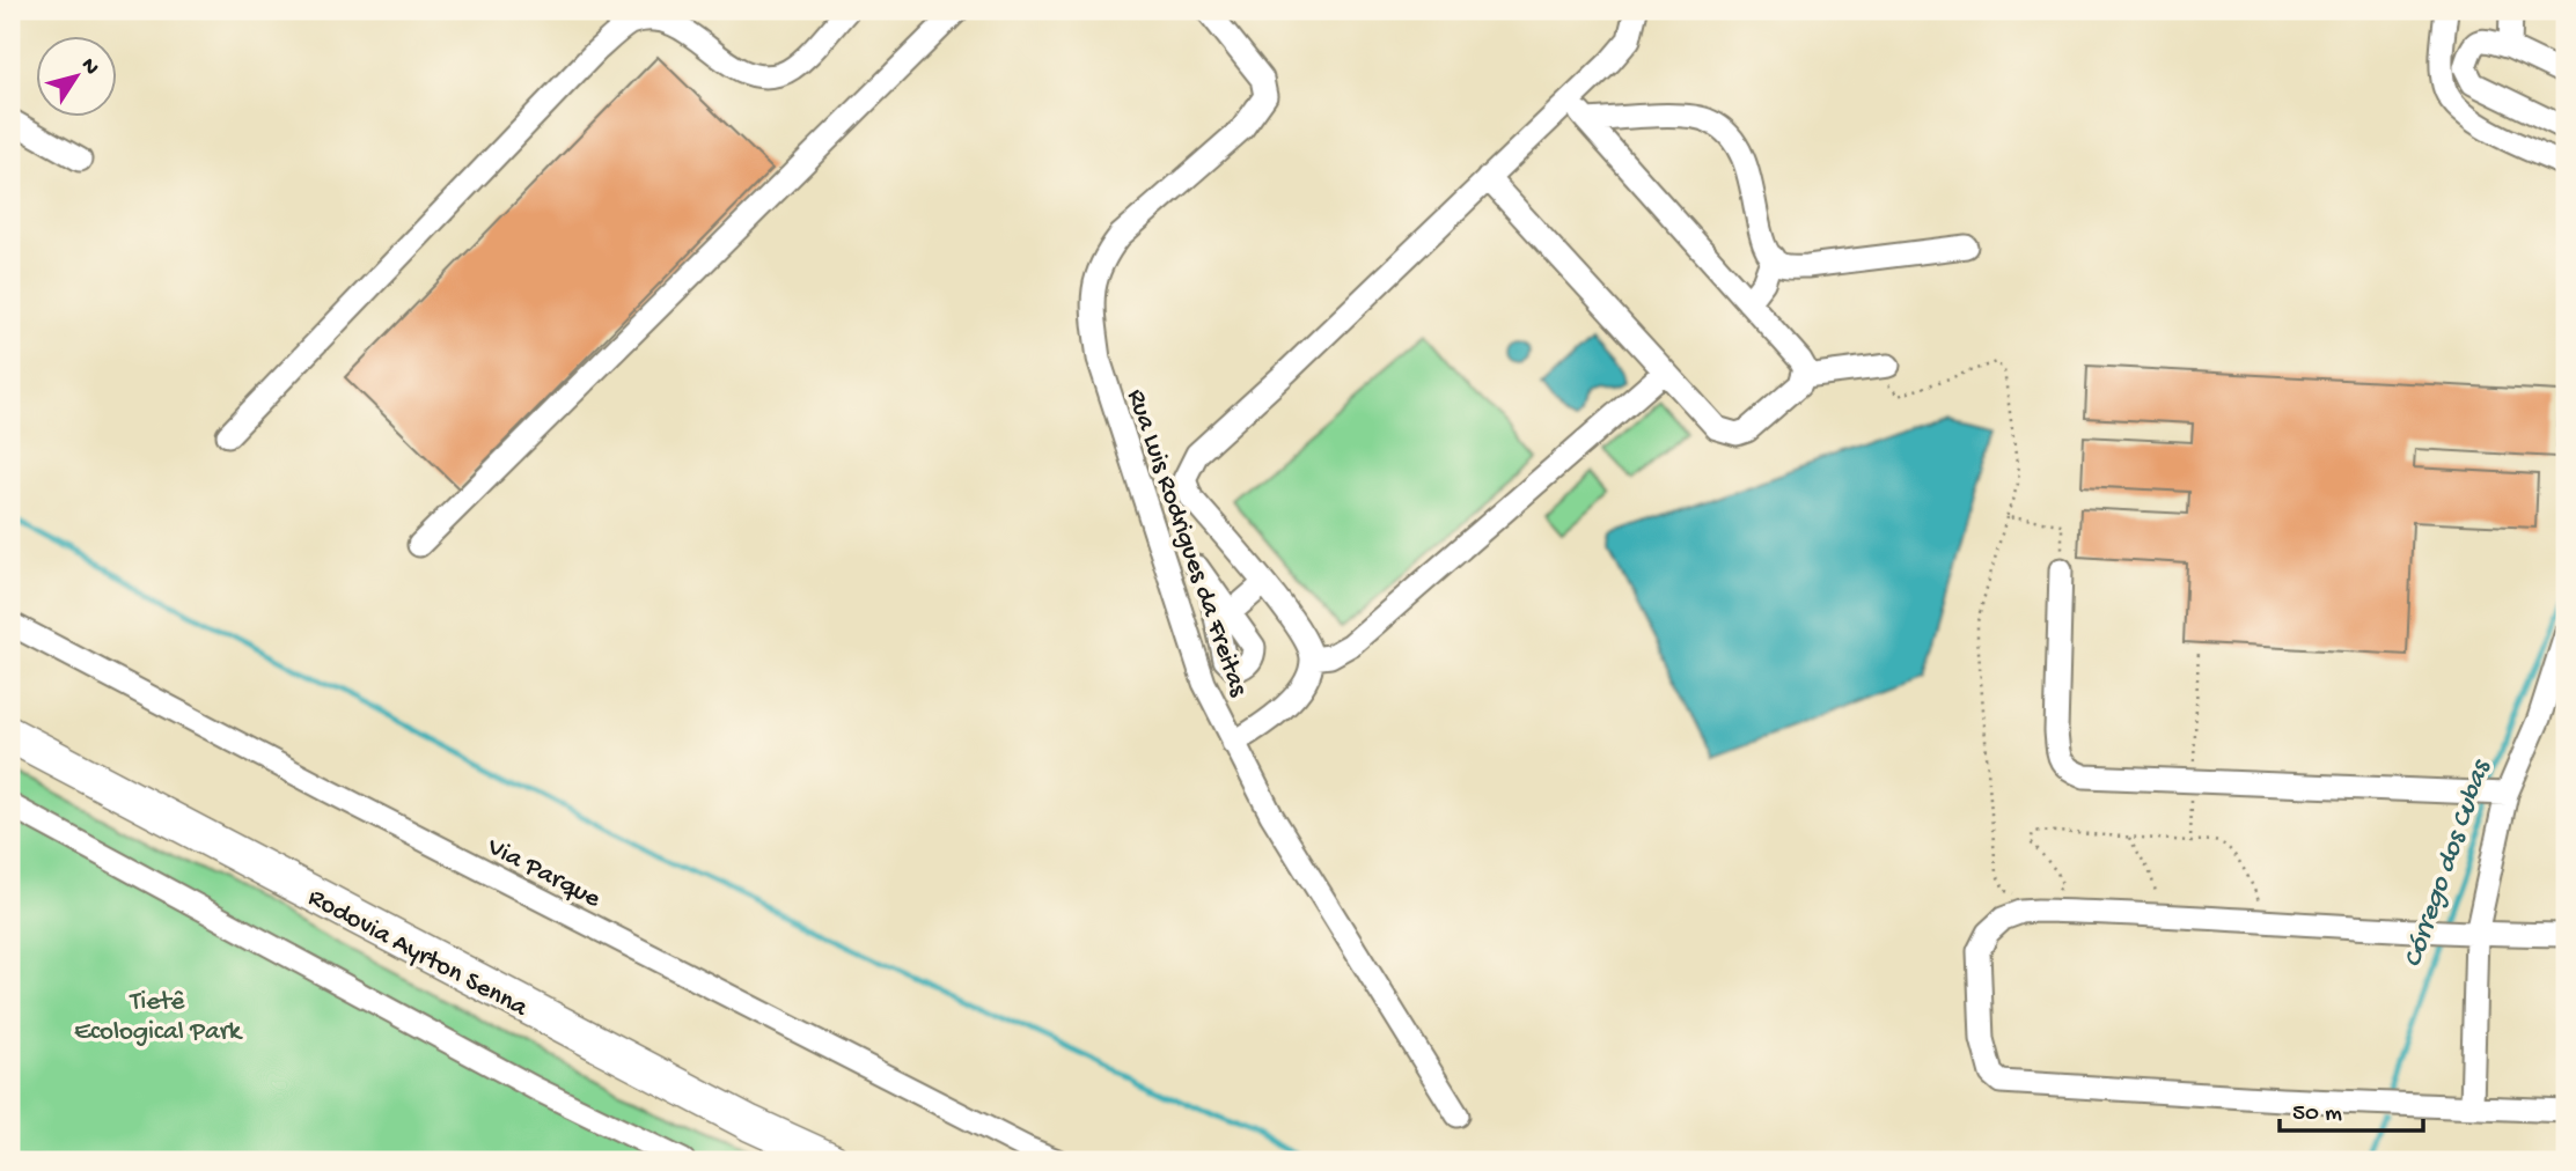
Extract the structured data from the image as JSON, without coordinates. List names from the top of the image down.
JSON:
{
  "streets": {
    "highway": ["Rodovia Ayrton Senna"],
    "street": ["Rua Luis Rodrigues da Freitas", "Via Parque"]
  },
  "water": ["Córrego dos Cubas"],
  "parks": ["Tietê Ecological Park"],
  "scale_bar": "50 m",
  "north": "top right"
}
